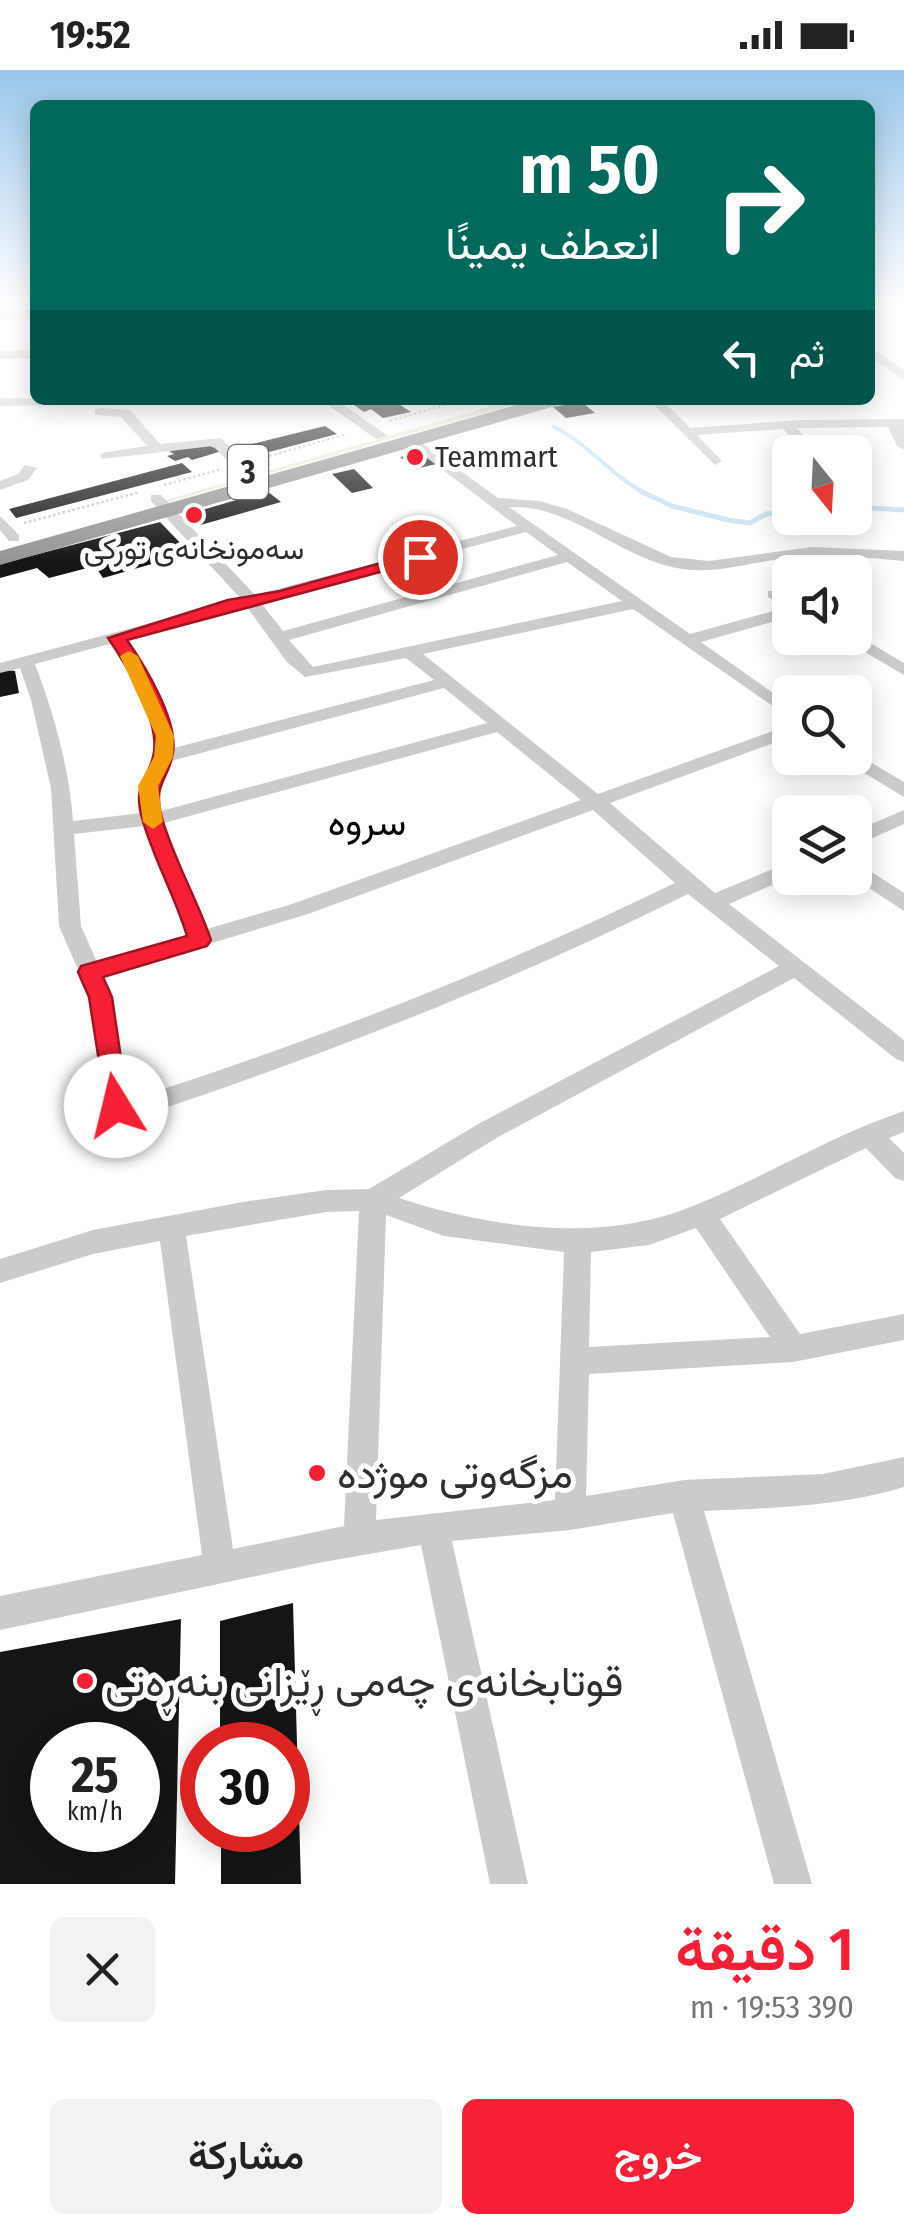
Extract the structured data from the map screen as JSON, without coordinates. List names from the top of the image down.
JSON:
{
  "streets": {
    "highway": ["3"]
  },
  "districts": ["سروە"],
  "places": [
    "Teammart",
    "سەمونخانەی تورکی",
    "مزگەوتی موژدە",
    "قوتابخانەی چەمی ڕێزانی بنەڕەتی"
  ],
  "north": "bottom",
  "page": {
    "status": "19:52",
    "turn": ["50 m", "انعطف يمينًا"],
    "then": "ثم",
    "speed": "25 km/h",
    "limit": "30",
    "heading": ["1 دقيقة", "390 m · 19:53"],
    "buttons": ["خروج", "مشاركة"]
  }
}
